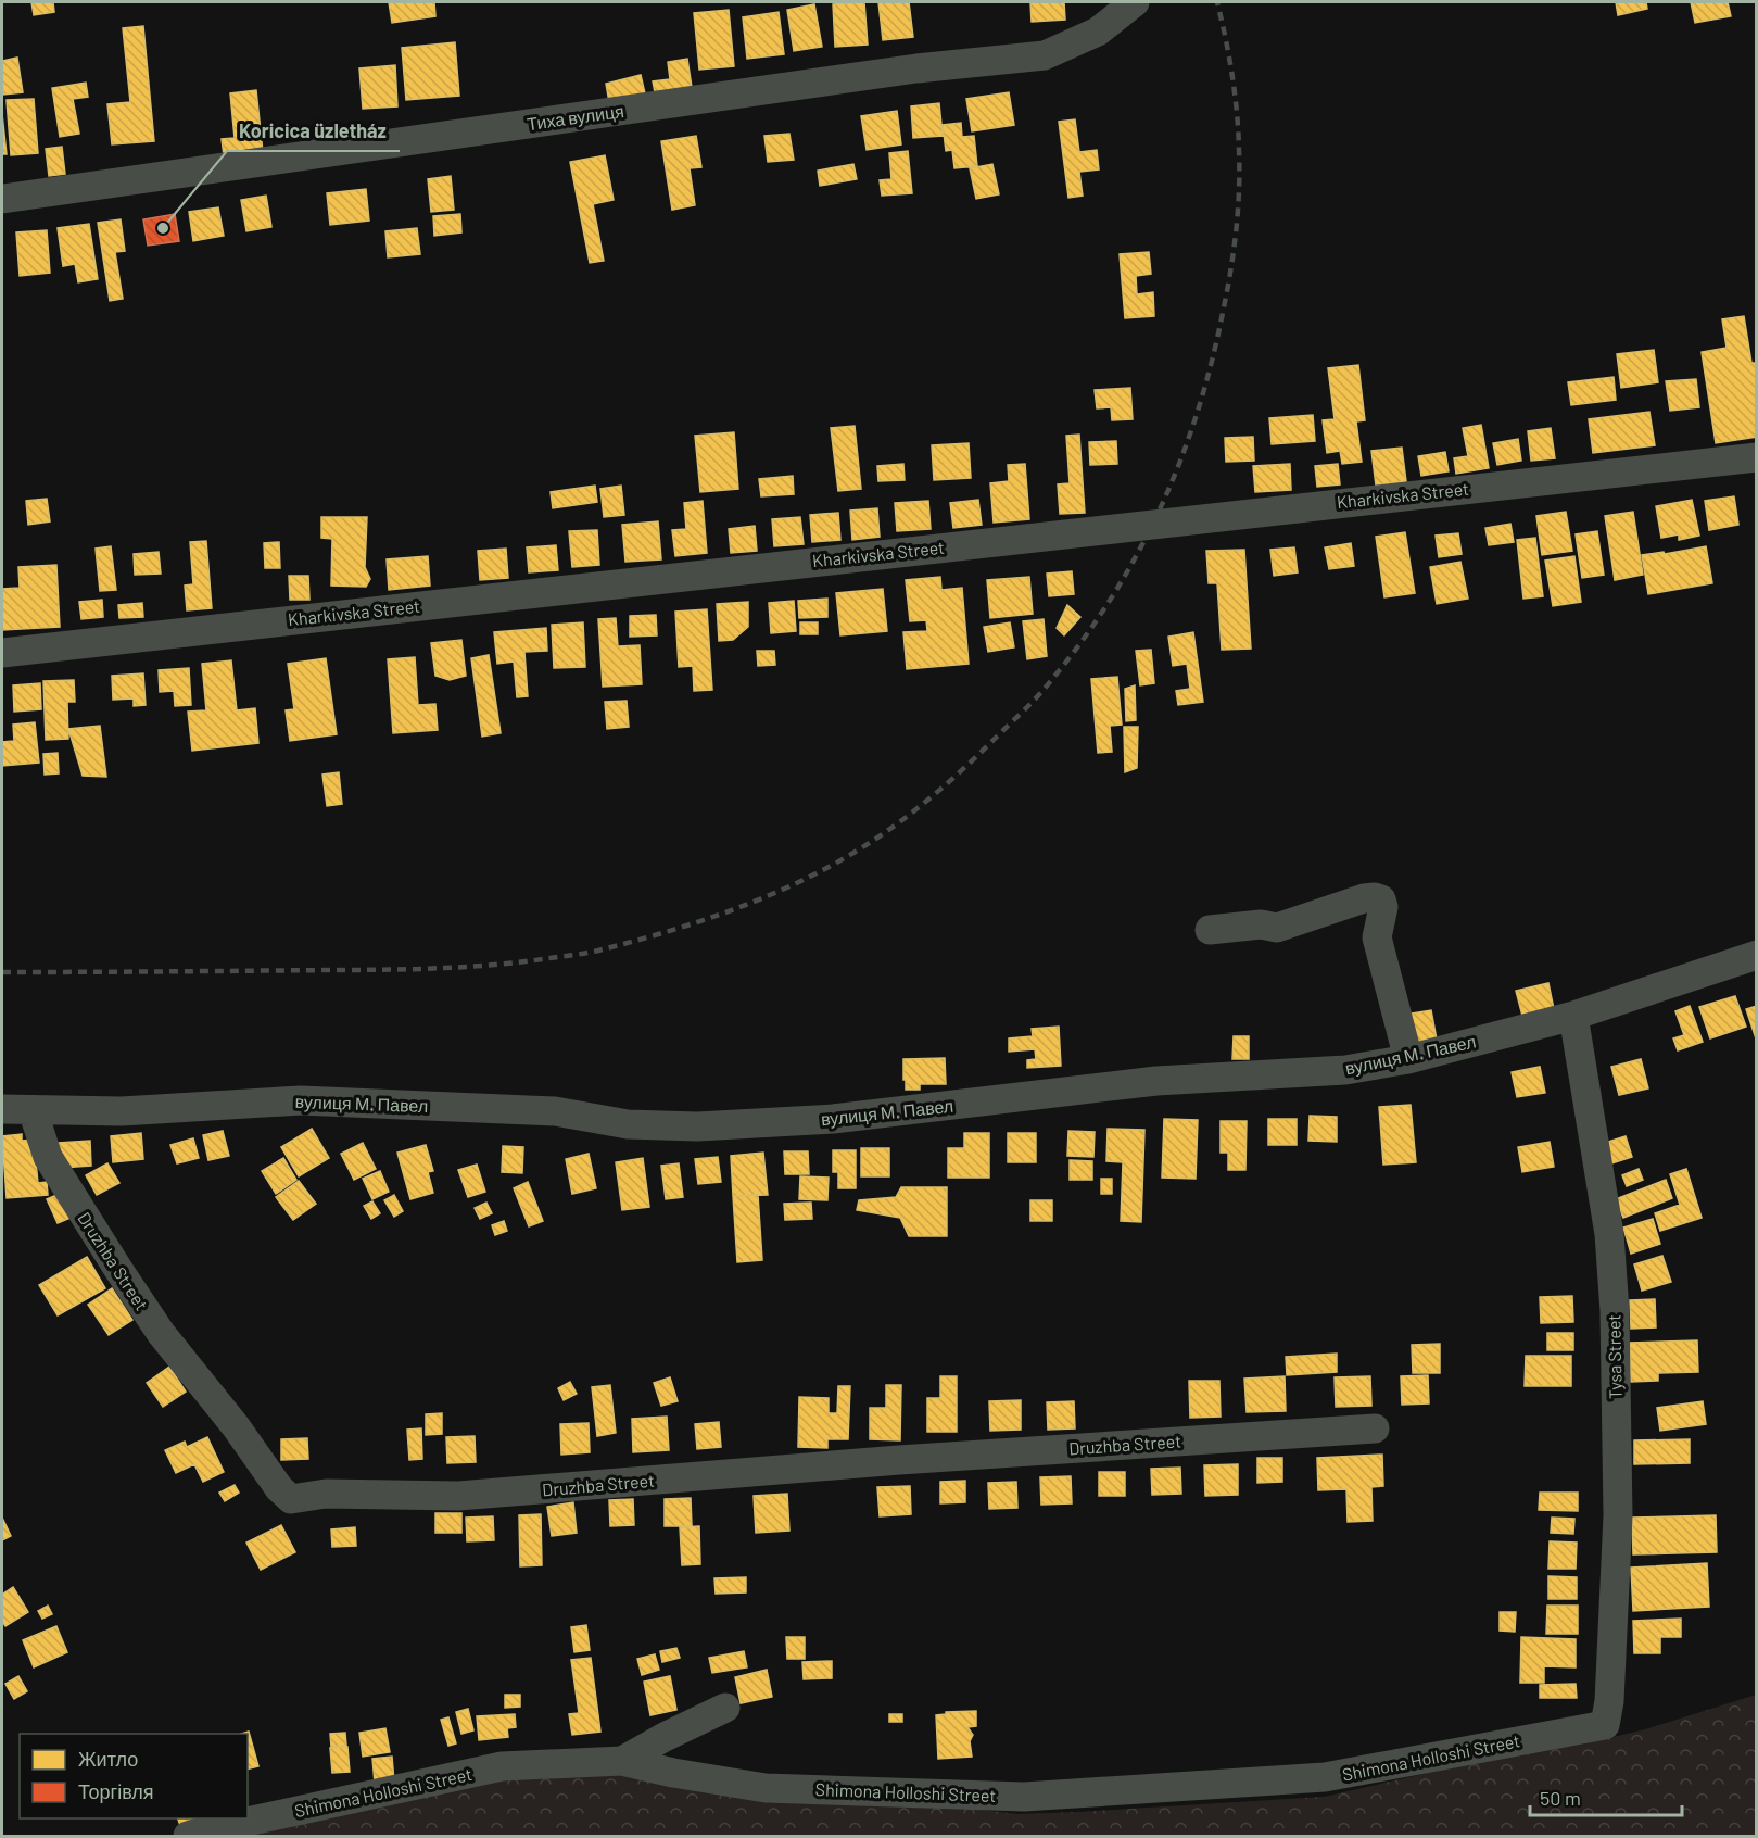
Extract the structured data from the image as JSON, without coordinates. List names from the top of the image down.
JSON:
{
  "streets": {
    "street": [
      "Тиха вулиця",
      "Kharkivska Street",
      "вулиця М. Павел",
      "Druzhba Street",
      "Tysa Street",
      "Shimona Holloshi Street"
    ]
  },
  "crossings": [
    ["вулиця М. Павел", "Druzhba Street"],
    ["вулиця М. Павел", "Tysa Street"],
    ["Tysa Street", "Shimona Holloshi Street"]
  ],
  "places": ["Koricica üzletház"],
  "legend": ["Житло", "Торгівля"],
  "scale_bar": "50 m"
}
